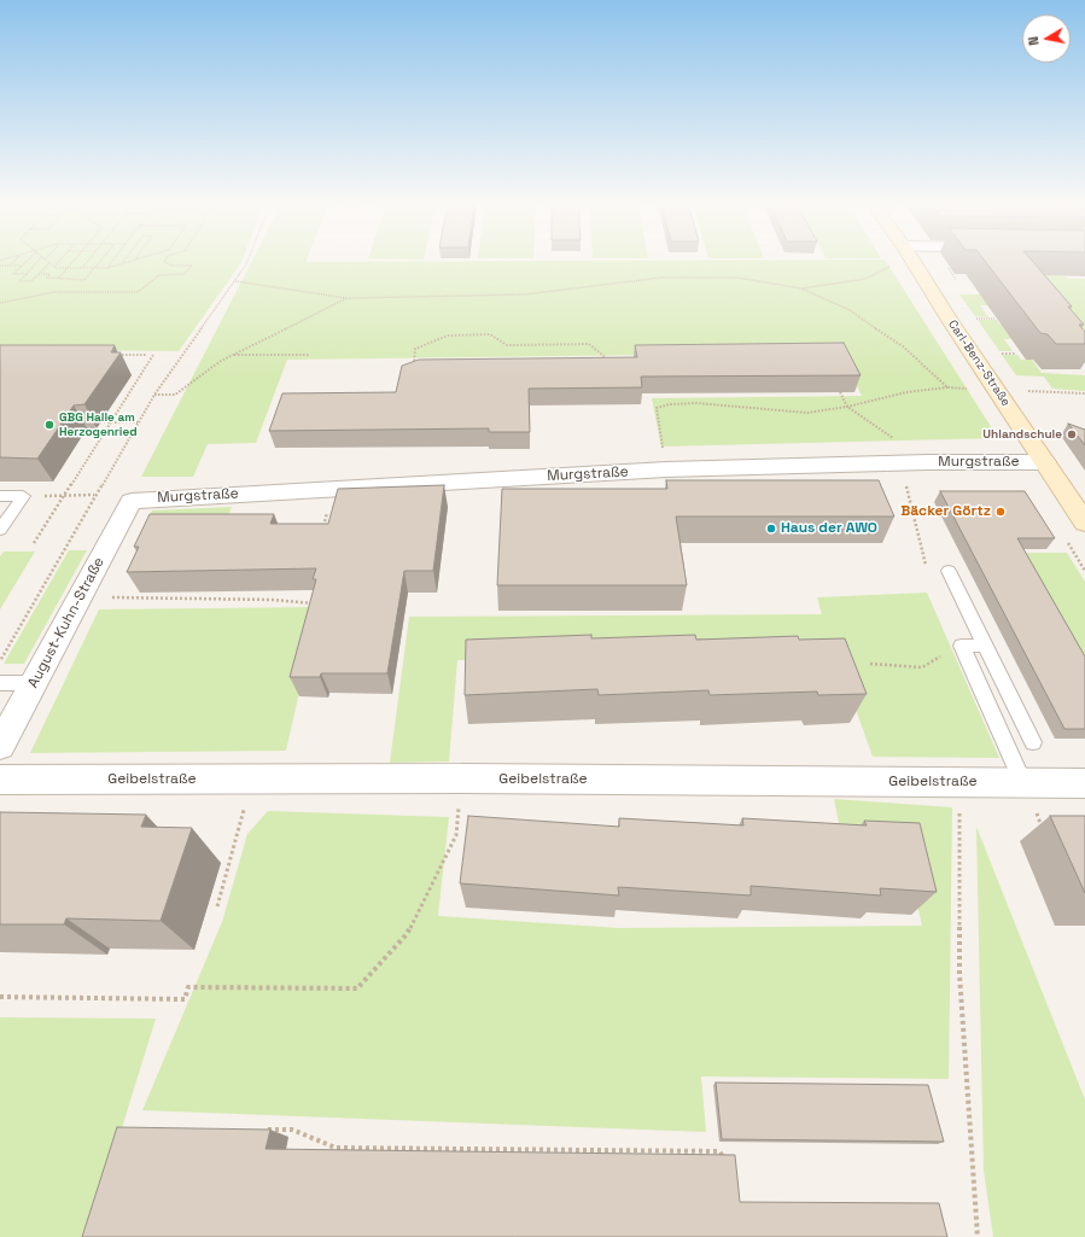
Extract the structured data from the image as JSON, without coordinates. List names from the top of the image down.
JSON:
{
  "streets": {
    "street": [
      "Carl-Benz-Straße",
      "Murgstraße",
      "August-Kuhn-Straße",
      "Geibelstraße"
    ]
  },
  "crossings": [
    ["Carl-Benz-Straße", "Murgstraße"],
    ["Murgstraße", "August-Kuhn-Straße"]
  ],
  "places": [
    "GBG Halle am Herzogenried",
    "Uhlandschule",
    "Bäcker Görtz",
    "Haus der AWO"
  ],
  "north": "left"
}
